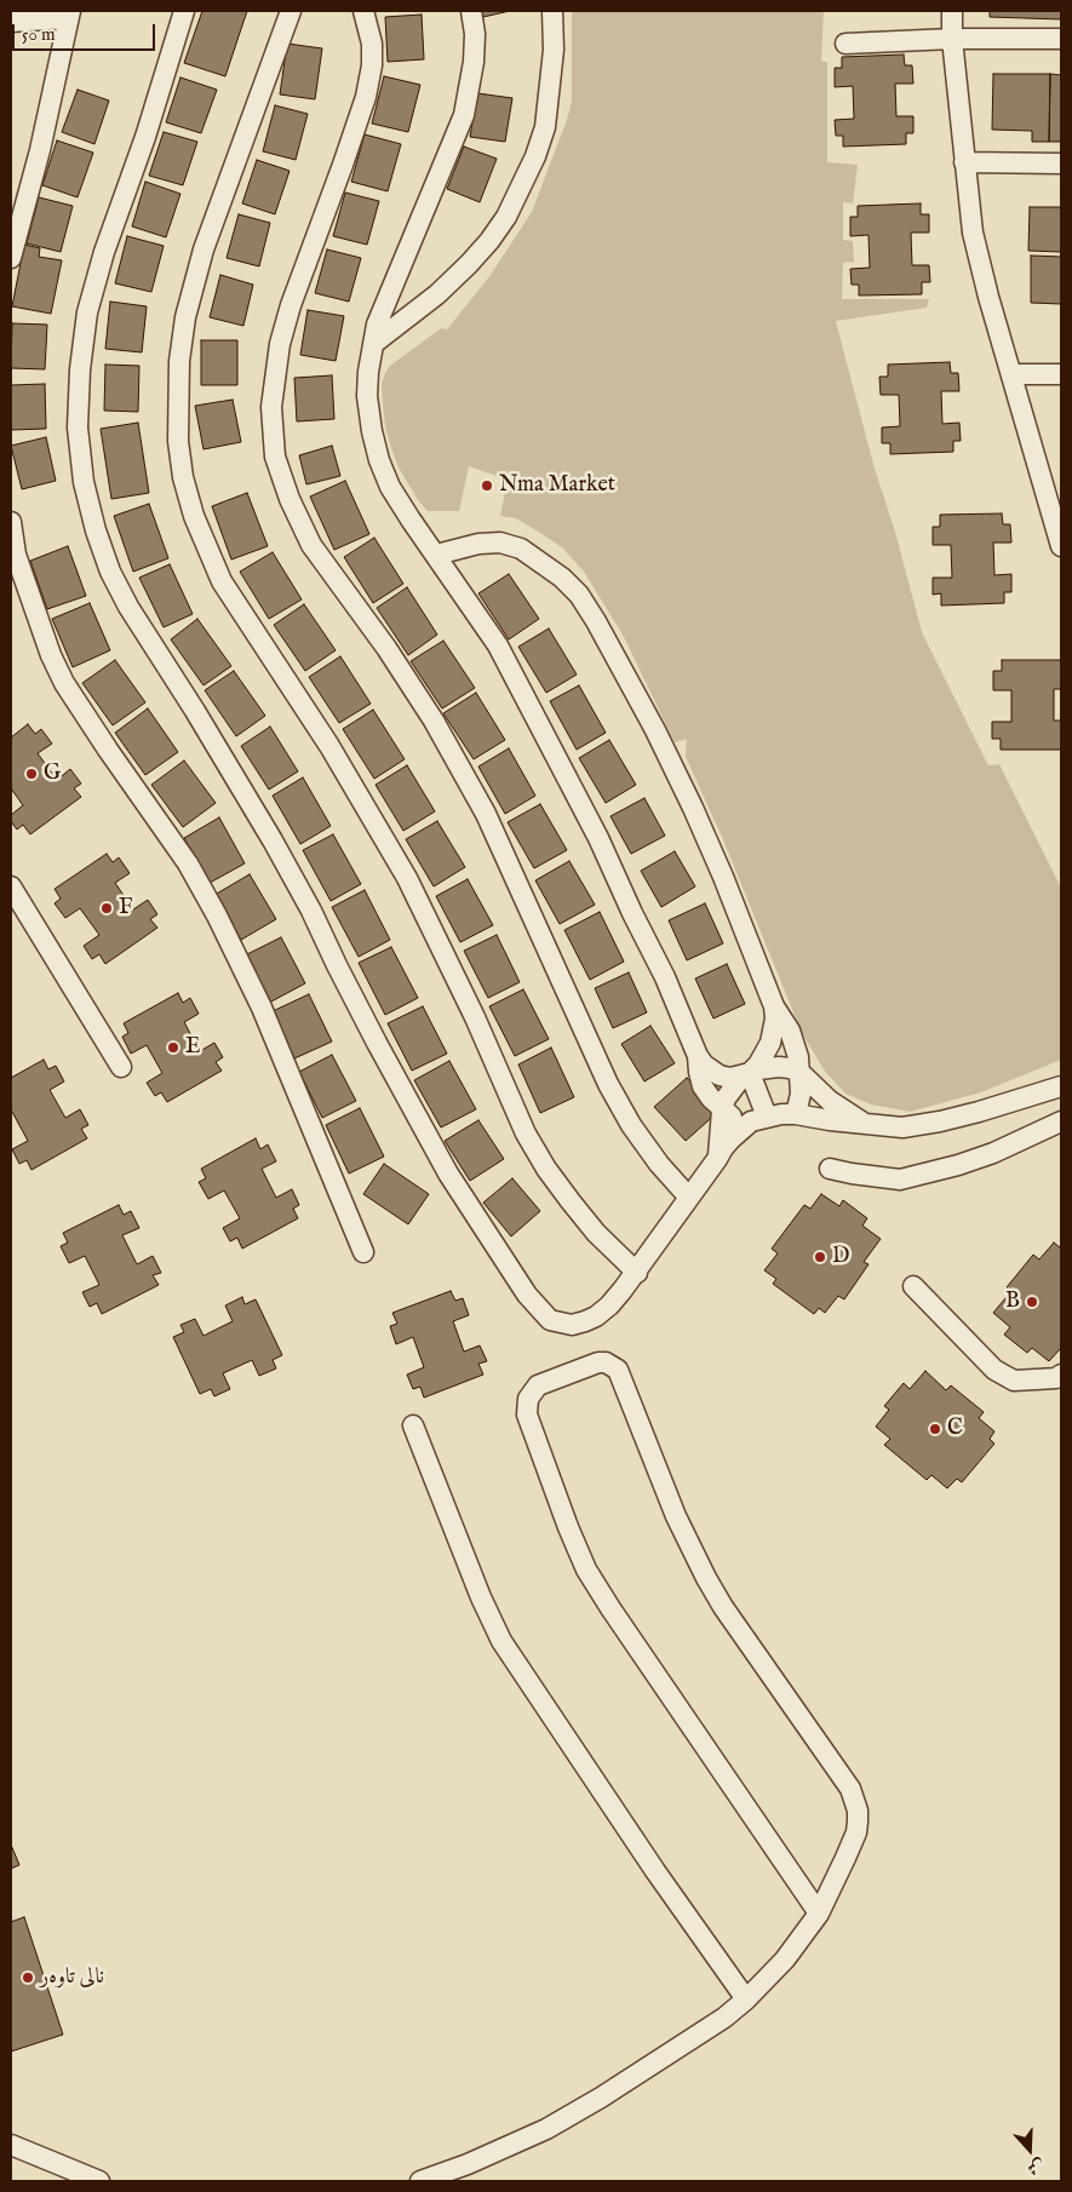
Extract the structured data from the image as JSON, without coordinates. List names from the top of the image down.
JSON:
{
  "places": [
    "Nma Market",
    "G",
    "F",
    "E",
    "D",
    "B",
    "C",
    "نالی تاوەر"
  ],
  "scale_bar": "50 m",
  "north": "bottom"
}
